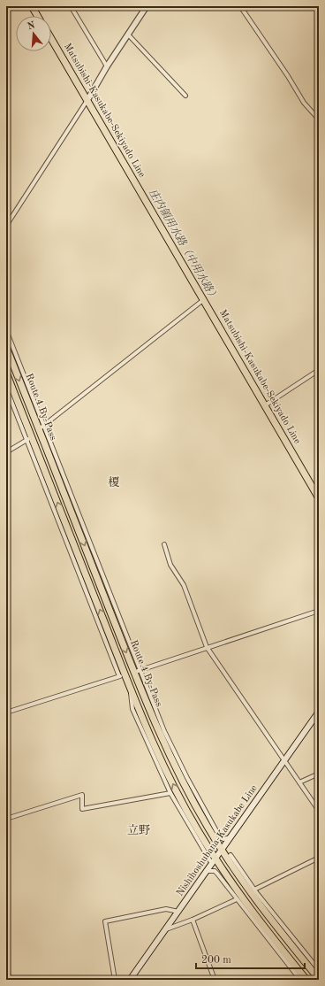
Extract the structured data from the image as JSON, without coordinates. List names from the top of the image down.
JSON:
{
  "streets": {
    "main road": ["Matsubishi-Kasukabe-Sekiyado Line", "Route 4 By-Pass", "Nishihoshubana-Kasukabe Line"]
  },
  "crossings": [
    ["Route 4 By-Pass", "Nishihoshubana-Kasukabe Line"]
  ],
  "districts": ["榎", "立野"],
  "water": ["庄内領用水路（中用水路）"],
  "scale_bar": "200 m",
  "north": "top"
}
